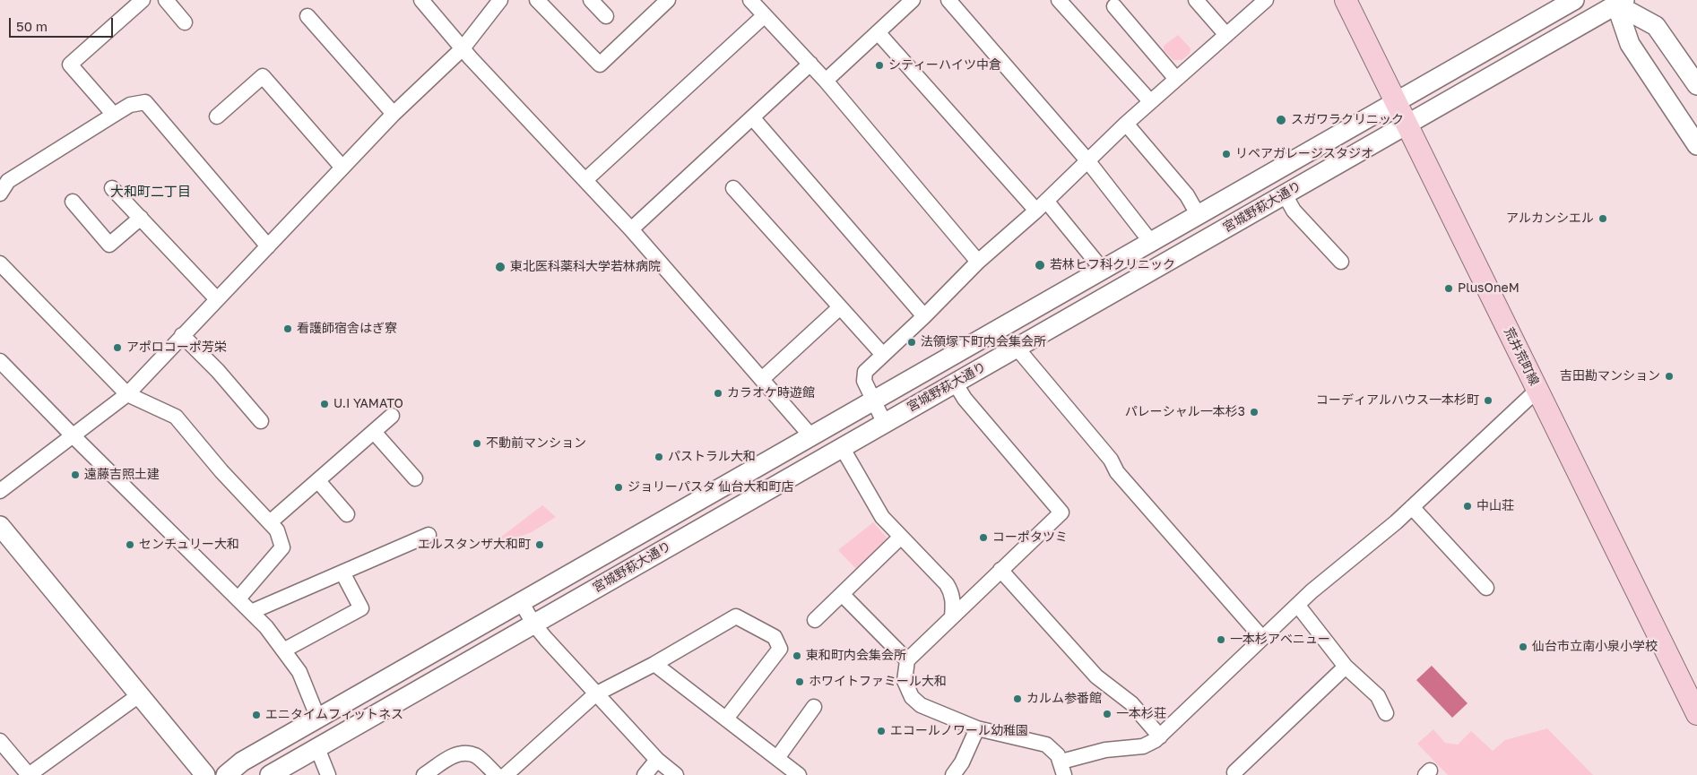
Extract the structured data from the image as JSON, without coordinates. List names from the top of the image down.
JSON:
{
  "streets": {
    "main road": ["荒井荒町線"],
    "street": ["宮城野萩大通り"]
  },
  "crossings": [
    ["宮城野萩大通り", "荒井荒町線"]
  ],
  "districts": ["大和町二丁目"],
  "places": [
    "シティーハイツ中倉",
    "スガワラクリニック",
    "リペアガレージスタジオ",
    "アルカンシエル",
    "若林ヒフ科クリニック",
    "東北医科薬科大学若林病院",
    "PlusOneM",
    "看護師宿舎はぎ寮",
    "法領塚下町内会集会所",
    "アポロコーポ芳栄",
    "吉田勘マンション",
    "カラオケ時遊館",
    "コーディアルハウス一本杉町",
    "U.I YAMATO",
    "パレーシャル一本杉3",
    "不動前マンション",
    "パストラル大和",
    "遠藤吉照土建",
    "ジョリーパスタ 仙台大和町店",
    "中山荘",
    "コーポタツミ",
    "センチュリー大和",
    "エルスタンザ大和町",
    "一本杉アベニュー",
    "仙台市立南小泉小学校",
    "東和町内会集会所",
    "ホワイトファミール大和",
    "カルム参番館",
    "一本杉荘",
    "エニタイムフィットネス",
    "エコールノワール幼稚園"
  ],
  "scale_bar": "50 m"
}
